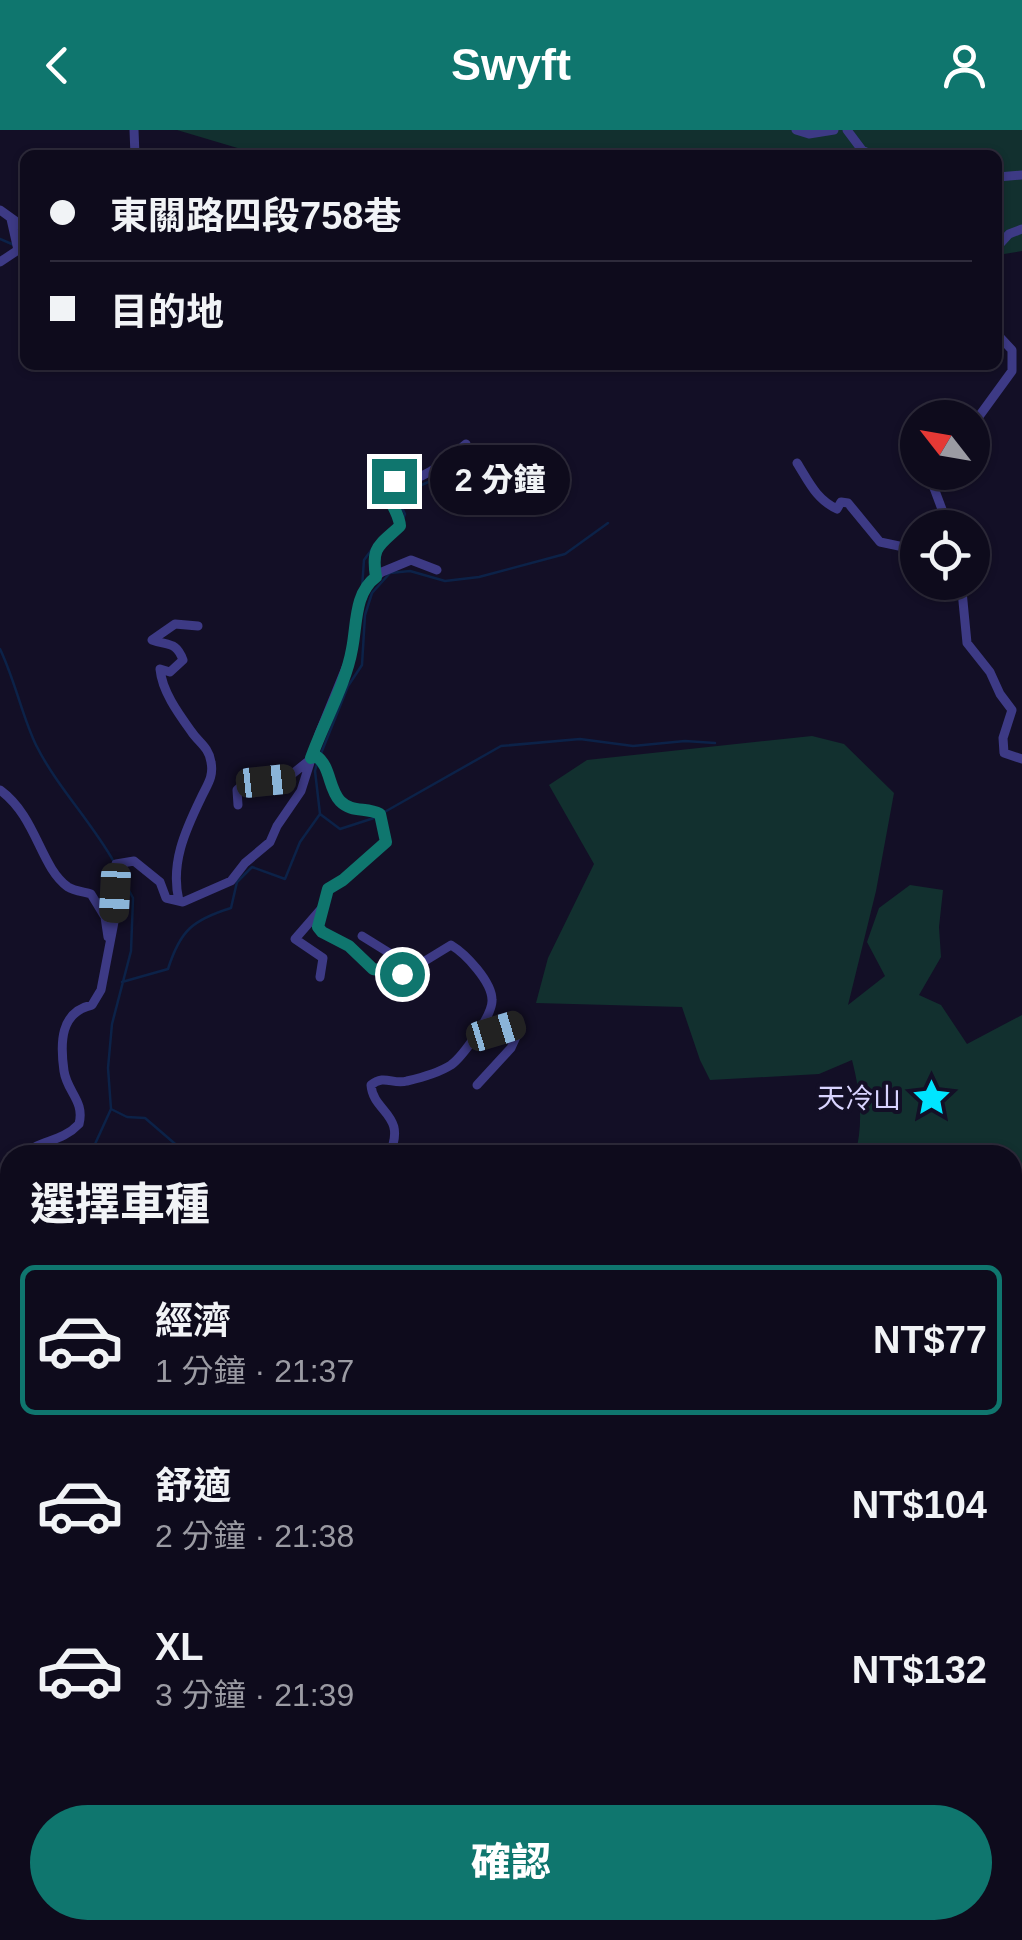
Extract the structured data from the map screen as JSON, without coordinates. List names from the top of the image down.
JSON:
{
  "places": {
    "place": ["天冷山"]
  },
  "north": "top left",
  "page": {
    "header": "Swyft",
    "banner": ["東關路四段758巷", "目的地"],
    "bubble": "2 分鐘",
    "heading": "選擇車種",
    "list": [
      {
        "name": "經濟",
        "note": "1 分鐘 · 21:37",
        "value": "NT$77"
      },
      {
        "name": "舒適",
        "note": "2 分鐘 · 21:38",
        "value": "NT$104"
      },
      {
        "name": "XL",
        "note": "3 分鐘 · 21:39",
        "value": "NT$132"
      }
    ],
    "buttons": "確認"
  }
}
